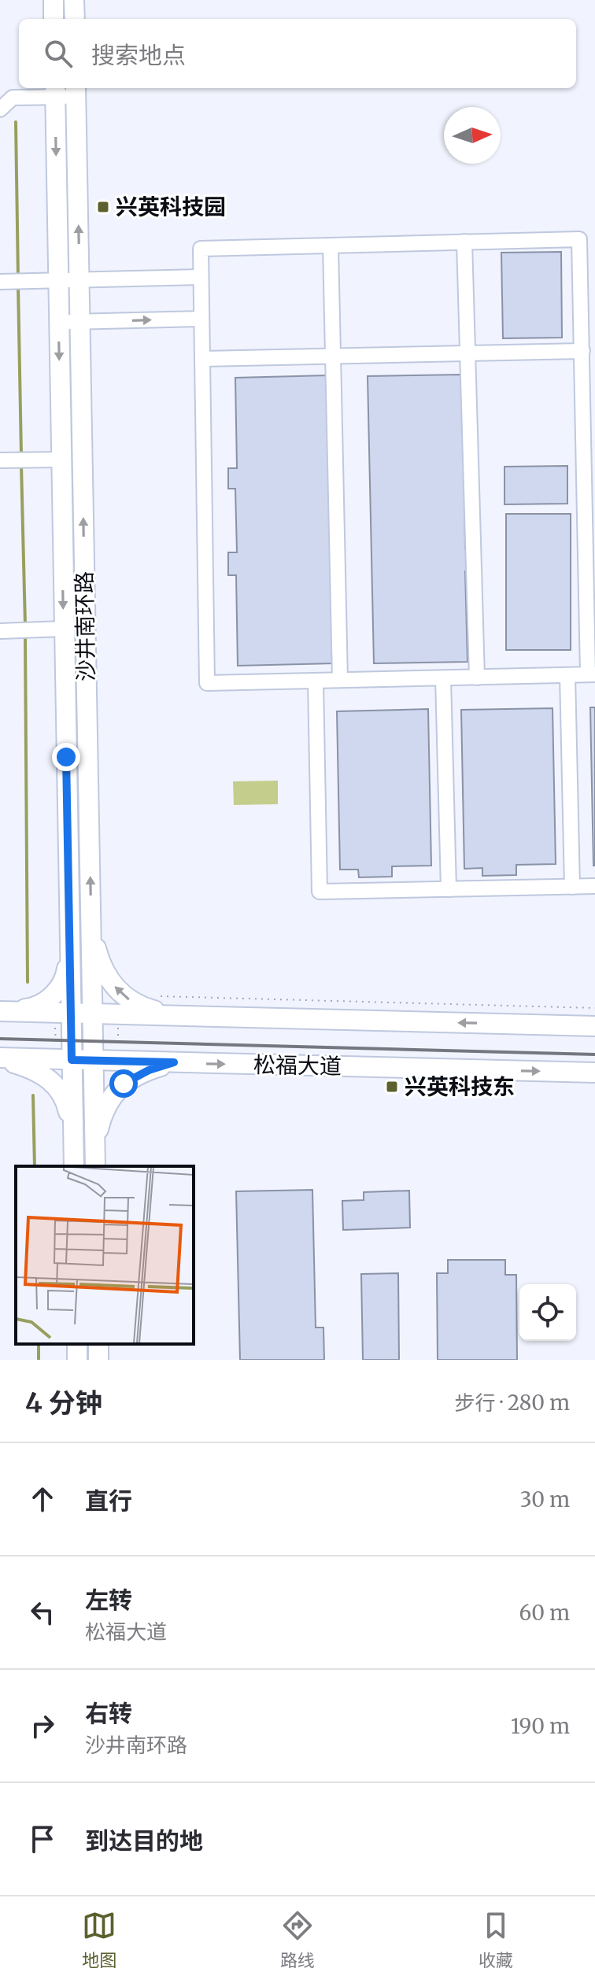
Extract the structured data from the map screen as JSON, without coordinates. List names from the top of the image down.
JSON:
{
  "streets": {
    "main road": ["沙井南环路", "松福大道"]
  },
  "crossings": [
    ["沙井南环路", "松福大道"]
  ],
  "places": {
    "transit": ["兴英科技园", "兴英科技东"]
  },
  "north": "right",
  "page": {
    "search": "搜索地点",
    "heading": ["4 分钟", "步行 · 280 m"],
    "list": [
      ["直行", "30 m"],
      ["左转", "松福大道", "60 m"],
      ["右转", "沙井南环路", "190 m"],
      "到达目的地"
    ],
    "nav": ["地图", "路线", "收藏"]
  }
}
